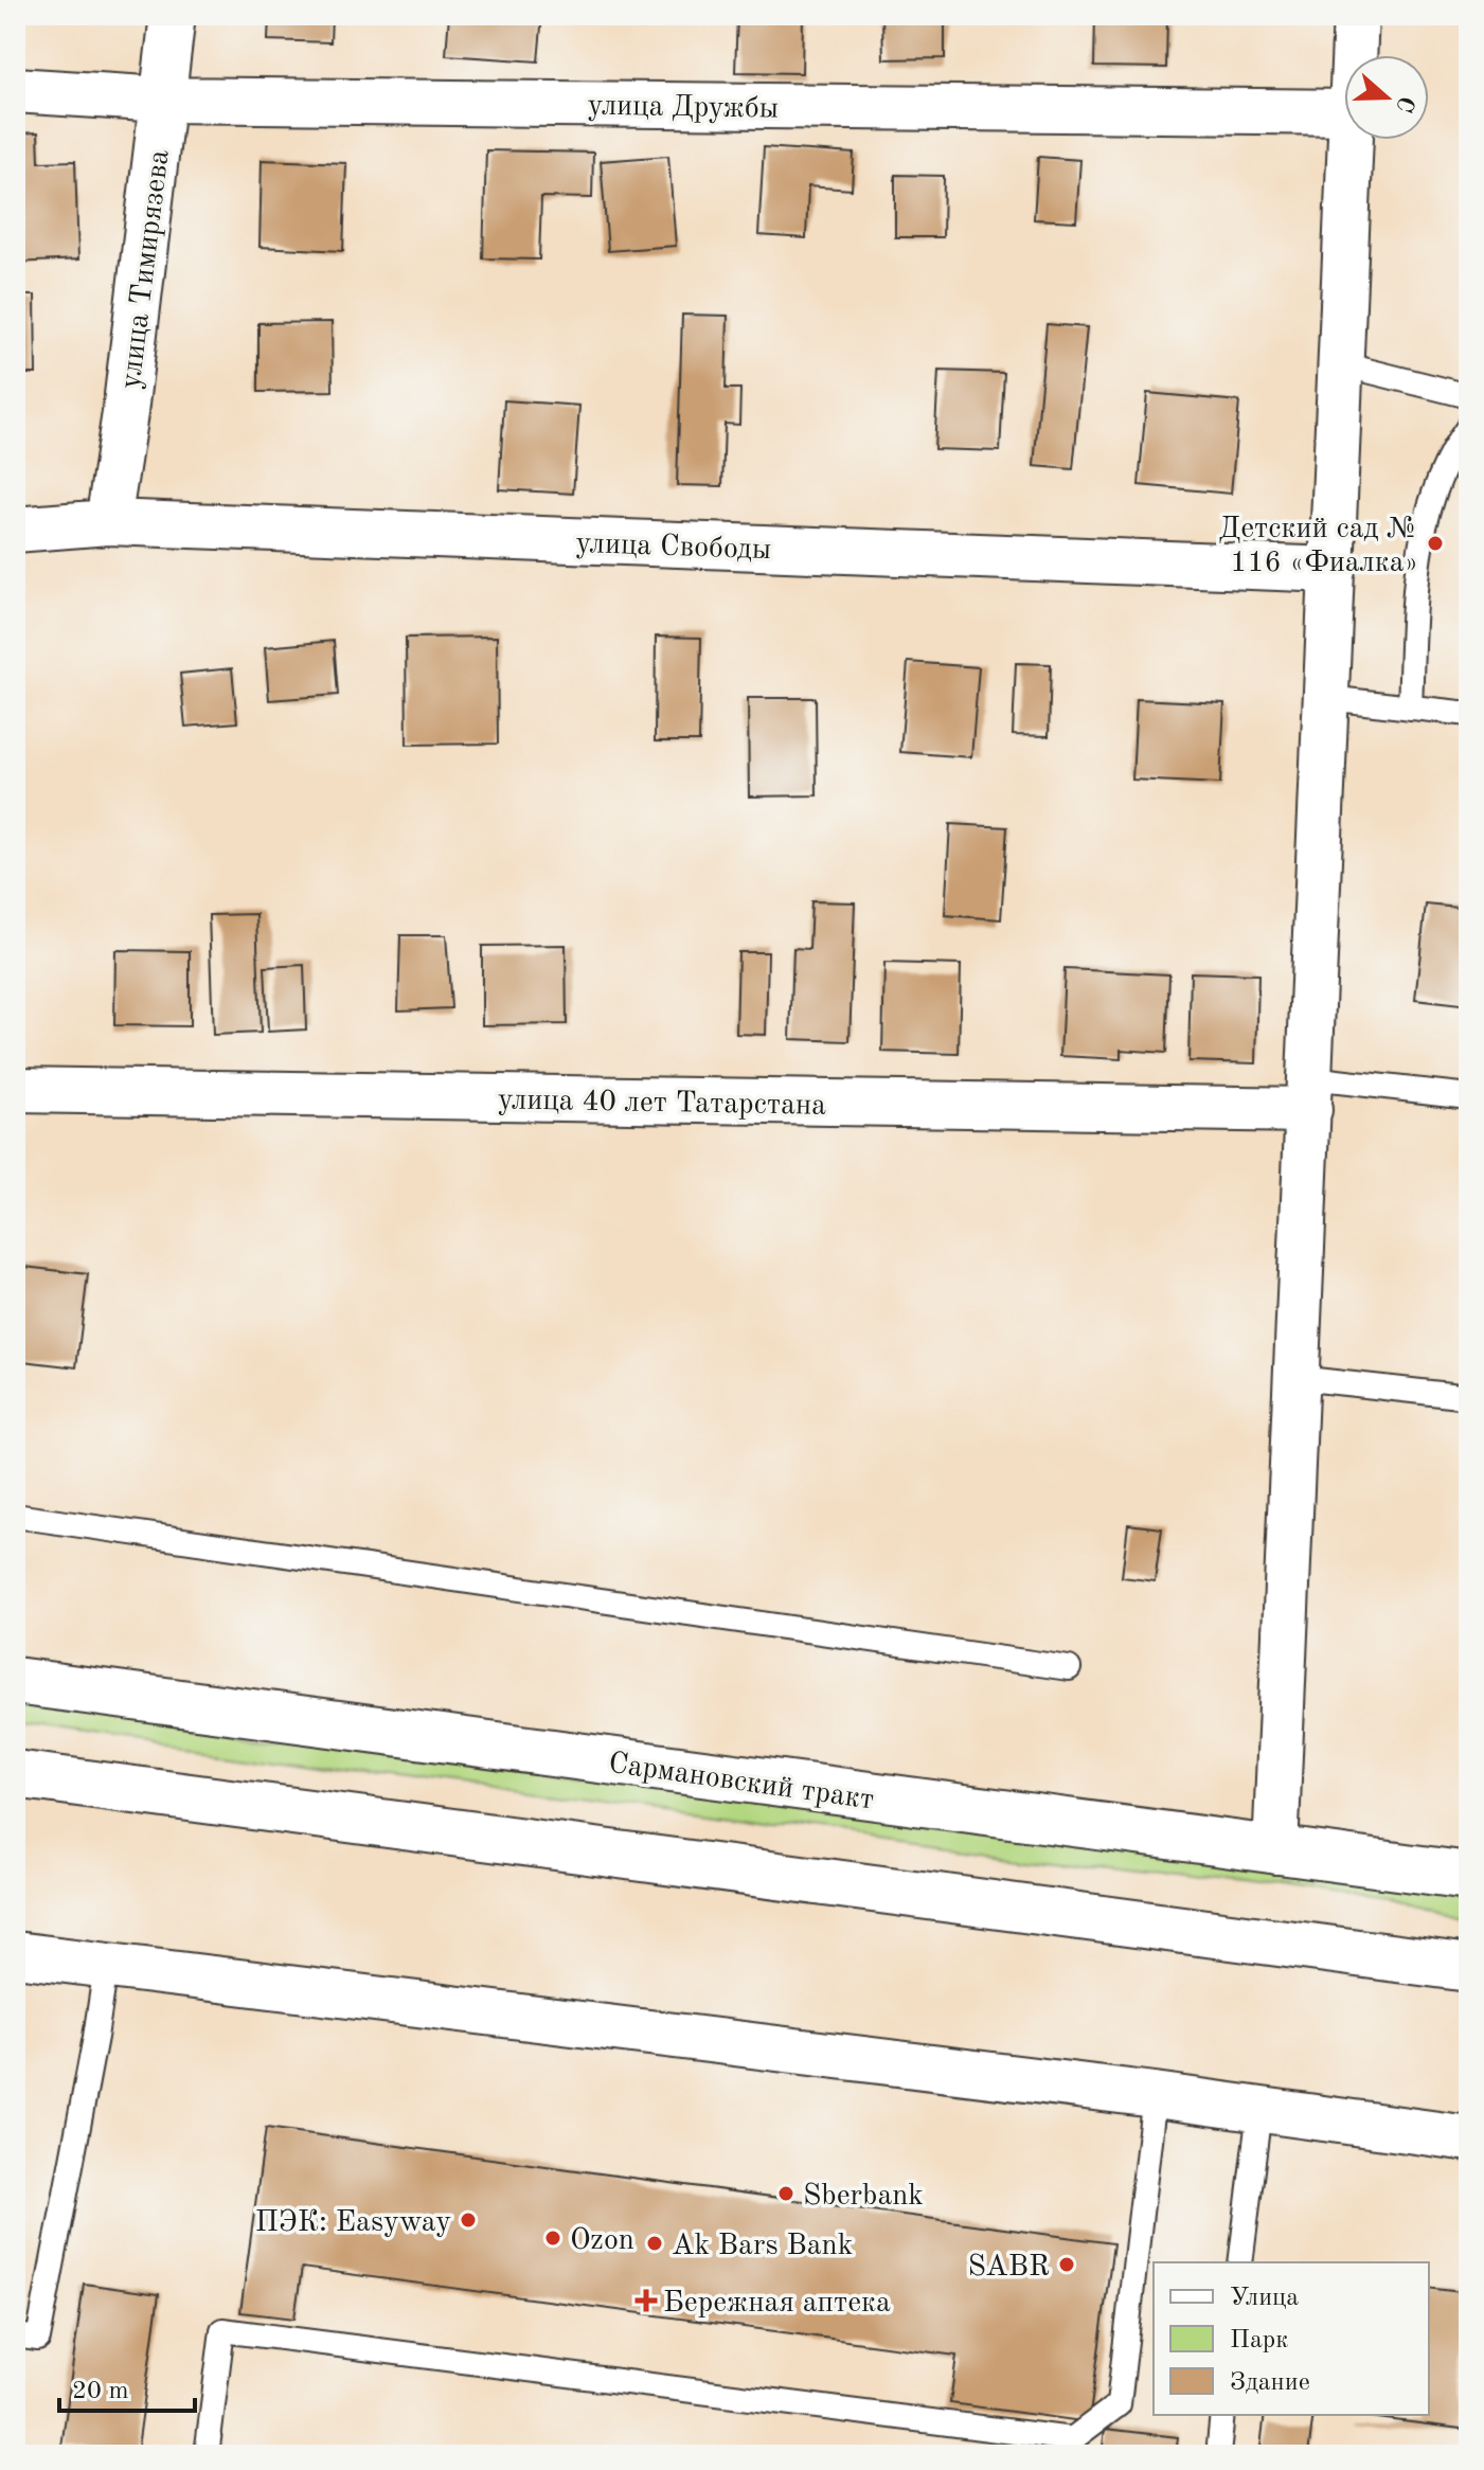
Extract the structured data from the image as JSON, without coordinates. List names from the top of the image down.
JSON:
{
  "streets": {
    "main road": ["Сармановский тракт"],
    "street": [
      "улица Дружбы",
      "улица Тимирязева",
      "улица Свободы",
      "улица 40 лет Татарстана"
    ]
  },
  "crossings": [
    ["улица Дружбы", "улица Тимирязева"],
    ["улица Тимирязева", "улица Свободы"]
  ],
  "places": {
    "other": [
      "Детский сад № 116 «Фиалка»",
      "Sberbank",
      "ПЭК: Easyway",
      "Ozon",
      "Ak Bars Bank",
      "SABR"
    ],
    "health": ["Бережная аптека"]
  },
  "legend": ["Улица", "Парк", "Здание"],
  "scale_bar": "20 m",
  "north": "right"
}
